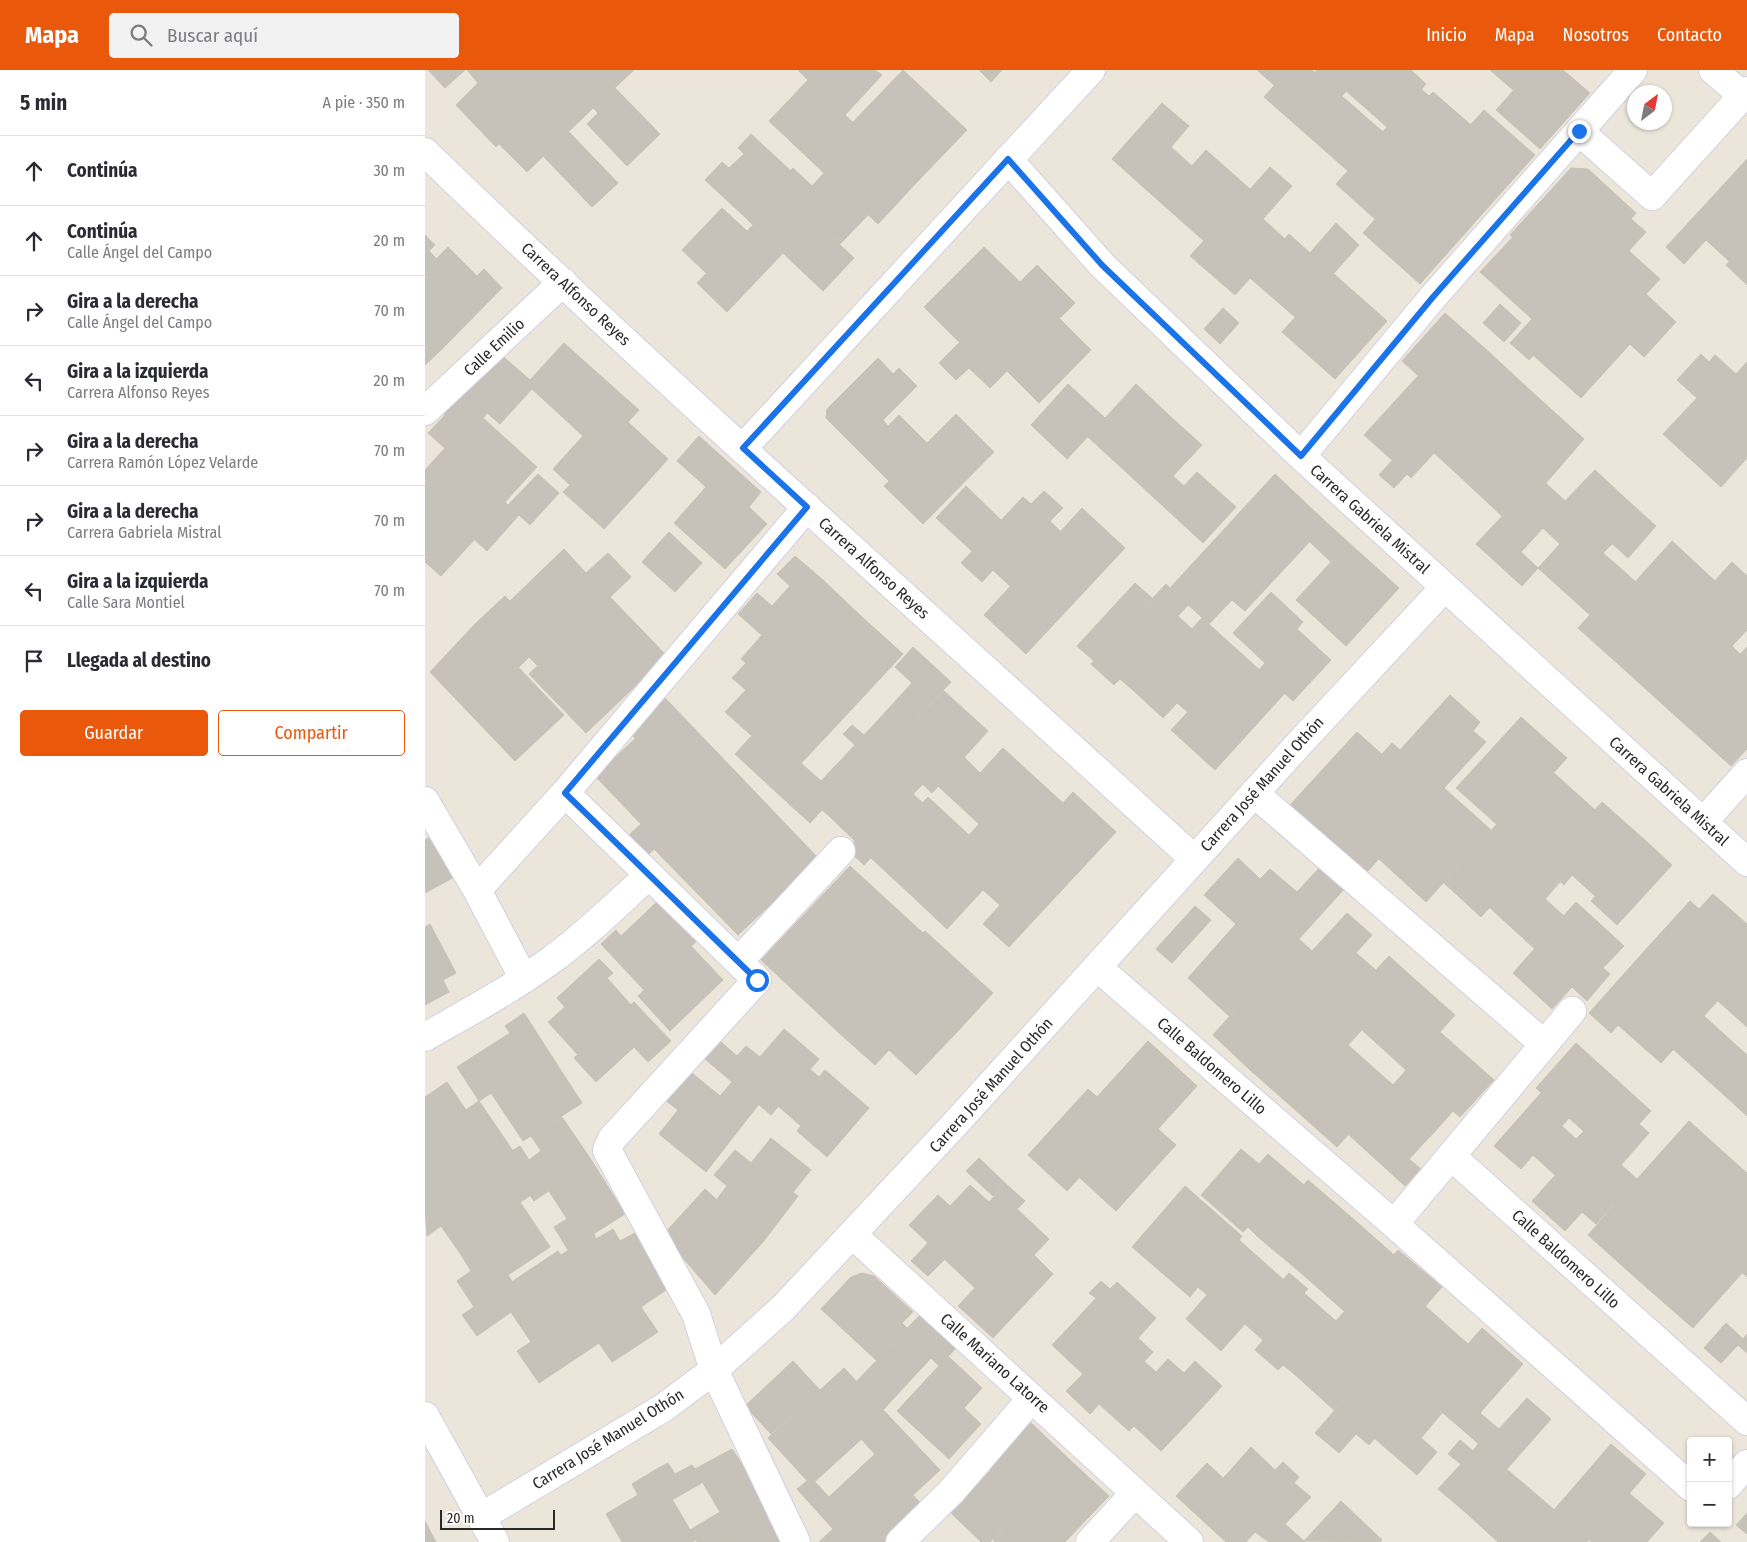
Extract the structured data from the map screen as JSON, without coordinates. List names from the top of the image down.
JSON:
{
  "streets": {
    "street": [
      "Carrera Alfonso Reyes",
      "Calle Emilio",
      "Carrera Gabriela Mistral",
      "Carrera José Manuel Othón",
      "Calle Baldomero Lillo",
      "Calle Mariano Latorre"
    ]
  },
  "crossings": [
    ["Carrera Alfonso Reyes", "Calle Emilio"],
    ["Carrera Alfonso Reyes", "Carrera José Manuel Othón"],
    ["Carrera Gabriela Mistral", "Carrera José Manuel Othón"],
    ["Carrera José Manuel Othón", "Calle Baldomero Lillo"],
    ["Carrera José Manuel Othón", "Calle Mariano Latorre"]
  ],
  "scale_bar": "20 m",
  "north": "top right",
  "page": {
    "header": "Mapa",
    "search": "Buscar aquí",
    "nav": [
      "Inicio",
      "Mapa",
      "Nosotros",
      "Contacto"
    ],
    "heading": ["5 min", "A pie · 350 m"],
    "list": [
      ["Continúa", "30 m"],
      ["Continúa", "Calle Ángel del Campo", "20 m"],
      ["Gira a la derecha", "Calle Ángel del Campo", "70 m"],
      ["Gira a la izquierda", "Carrera Alfonso Reyes", "20 m"],
      ["Gira a la derecha", "Carrera Ramón López Velarde", "70 m"],
      ["Gira a la derecha", "Carrera Gabriela Mistral", "70 m"],
      ["Gira a la izquierda", "Calle Sara Montiel", "70 m"],
      "Llegada al destino"
    ],
    "buttons": ["Guardar", "Compartir"],
    "map_buttons": ["+", "−"],
    "scale": "20 m"
  }
}
